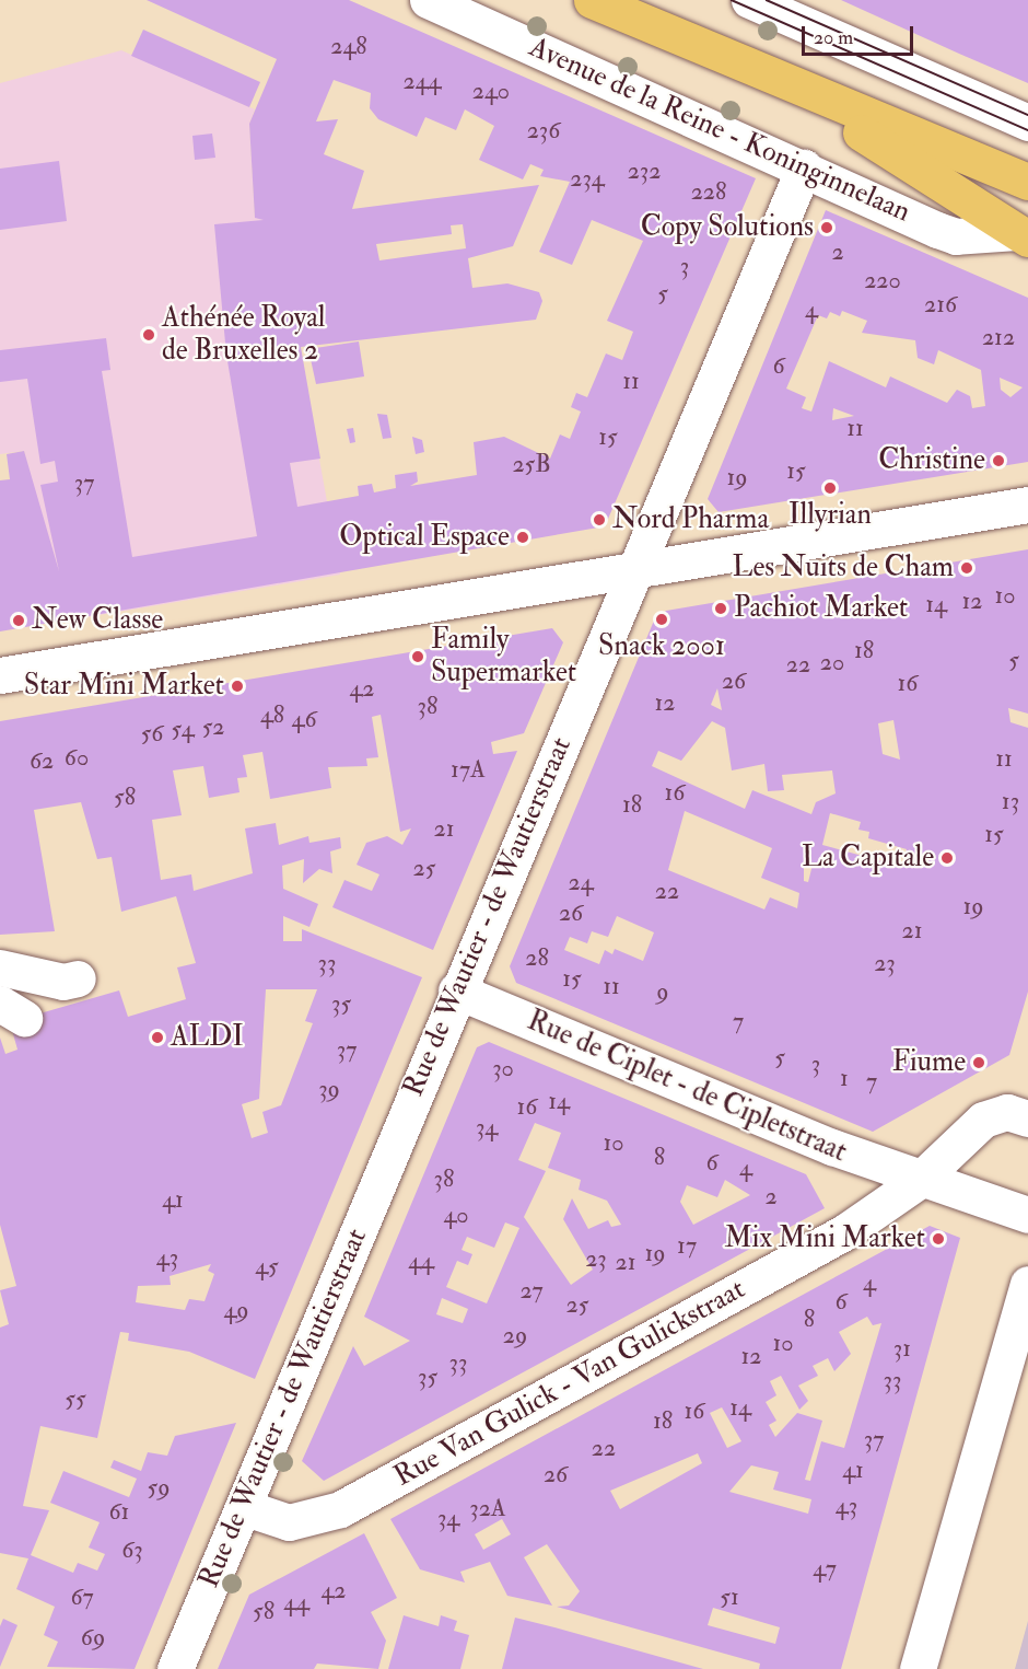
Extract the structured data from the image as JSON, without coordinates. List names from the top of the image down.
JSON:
{
  "streets": {
    "main road": ["Avenue de la Reine - Koninginnelaan"],
    "street": ["Rue de Wautier - de Wautierstraat", "Rue de Ciplet - de Cipletstraat", "Rue Van Gulick - Van Gulickstraat"]
  },
  "crossings": [
    ["Avenue de la Reine - Koninginnelaan", "Rue de Wautier - de Wautierstraat"],
    ["Rue de Wautier - de Wautierstraat", "Rue de Ciplet - de Cipletstraat"],
    ["Rue de Wautier - de Wautierstraat", "Rue Van Gulick - Van Gulickstraat"],
    ["Rue de Ciplet - de Cipletstraat", "Rue Van Gulick - Van Gulickstraat"]
  ],
  "places": [
    "Copy Solutions",
    "Athénée Royal de Bruxelles 2",
    "Christine",
    "Illyrian",
    "Nord Pharma",
    "Optical Espace",
    "Les Nuits de Cham",
    "Pachiot Market",
    "Snack 2001",
    "New Classe",
    "Family Supermarket",
    "Star Mini Market",
    "La Capitale",
    "ALDI",
    "Fiume",
    "Mix Mini Market"
  ],
  "house_numbers": [
    "248",
    "244",
    "240",
    "236",
    "232",
    "234",
    "228",
    "2",
    "3",
    "220",
    "5",
    "216",
    "4",
    "212",
    "6",
    "11",
    "11",
    "15",
    "25B",
    "15",
    "19",
    "37",
    "10",
    "12",
    "14",
    "18",
    "5",
    "20",
    "22",
    "26",
    "16",
    "42",
    "12",
    "38",
    "48",
    "46",
    "52",
    "54",
    "56",
    "60",
    "11",
    "62",
    "17A",
    "16",
    "58",
    "13",
    "18",
    "21",
    "15",
    "25",
    "24",
    "22",
    "19",
    "26",
    "21",
    "28",
    "33",
    "23",
    "15",
    "11",
    "9",
    "35",
    "7",
    "37",
    "5",
    "3",
    "30",
    "1",
    "7",
    "39",
    "14",
    "16",
    "34",
    "10",
    "8",
    "6",
    "4",
    "38",
    "2",
    "41",
    "40",
    "17",
    "19",
    "43",
    "23",
    "44",
    "21",
    "45",
    "4",
    "27",
    "6",
    "25",
    "49",
    "8",
    "29",
    "10",
    "31",
    "12",
    "33",
    "35",
    "33",
    "55",
    "14",
    "16",
    "18",
    "37",
    "22",
    "41",
    "26",
    "59",
    "43",
    "32A",
    "61",
    "34",
    "63",
    "47",
    "42",
    "67",
    "51",
    "44",
    "58",
    "69"
  ],
  "scale_bar": "20 m"
}
